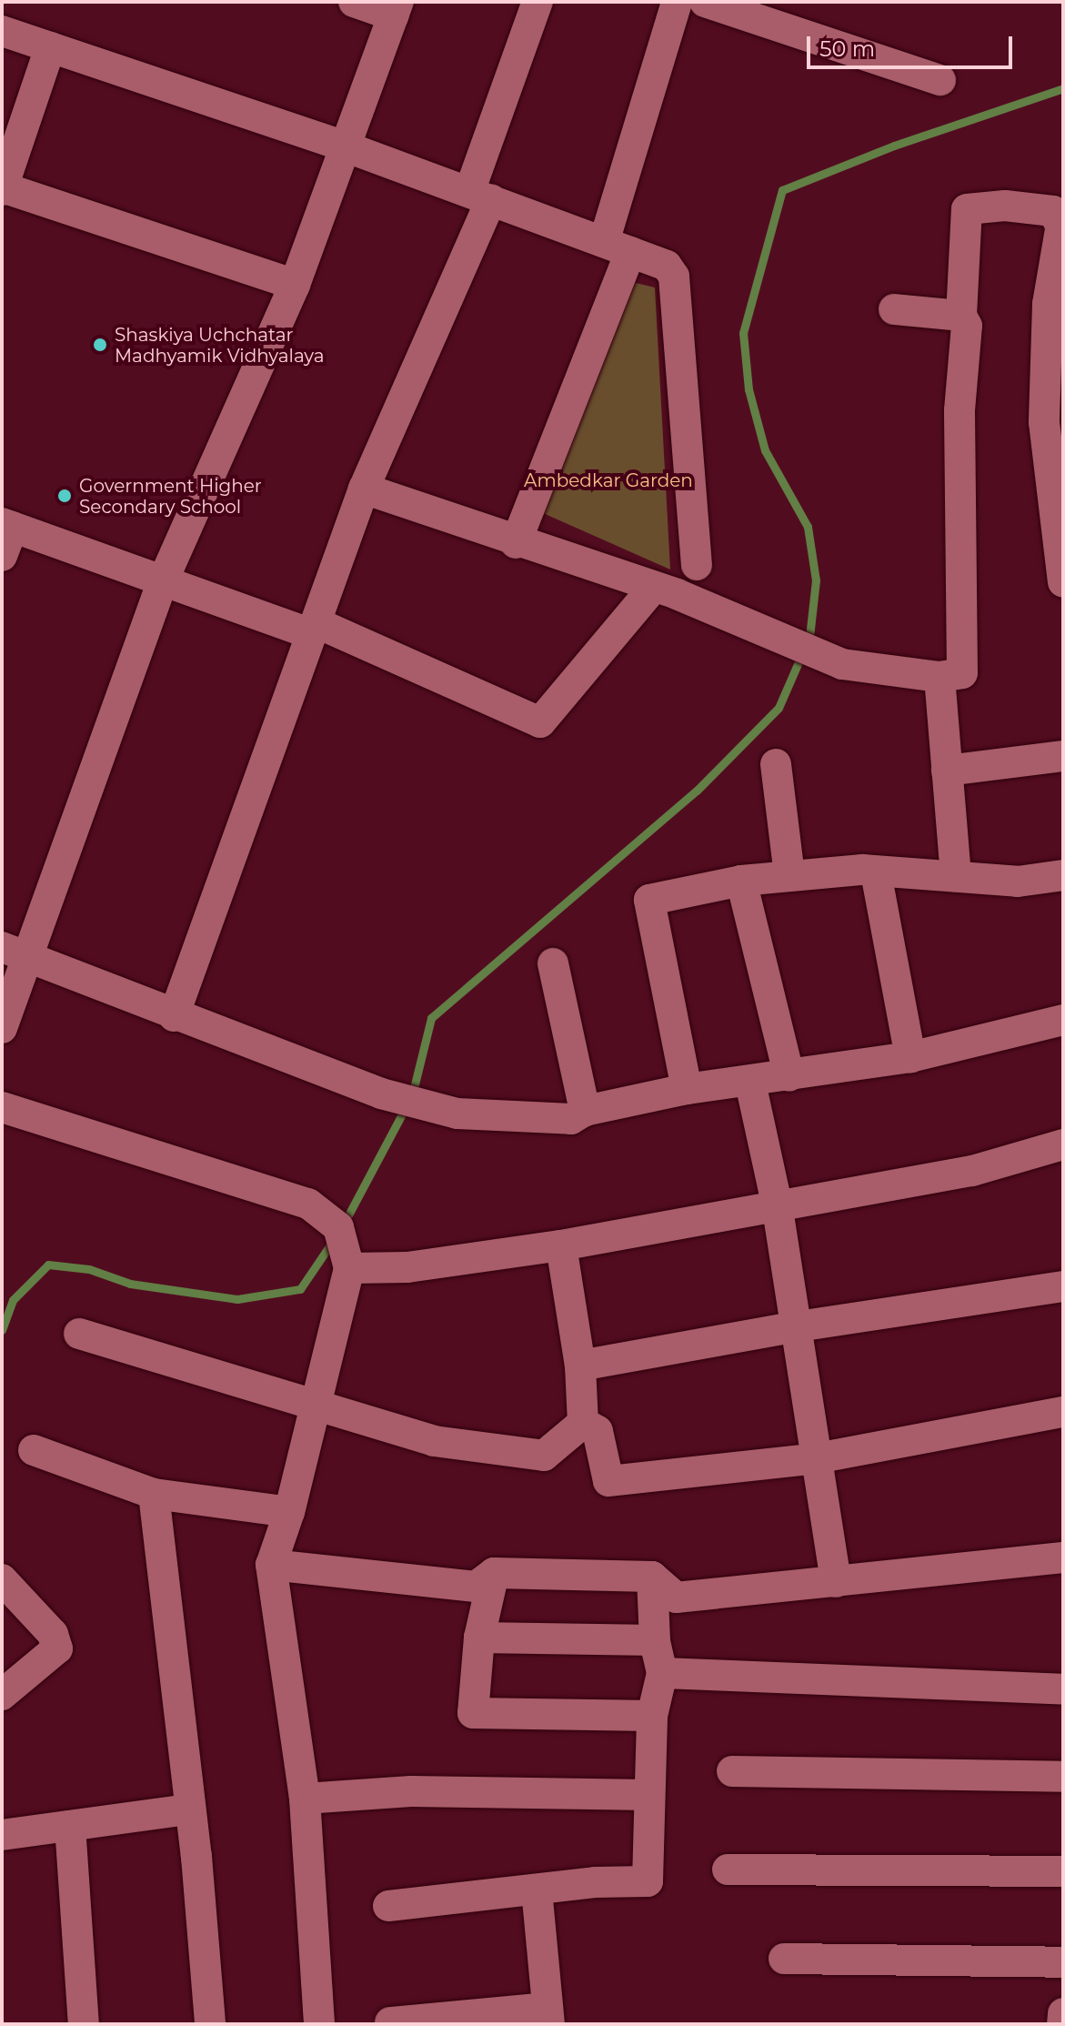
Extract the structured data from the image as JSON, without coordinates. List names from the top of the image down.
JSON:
{
  "parks": ["Ambedkar Garden"],
  "places": ["Shaskiya Uchchatar Madhyamik Vidhyalaya", "Government Higher Secondary School"],
  "scale_bar": "50 m"
}
